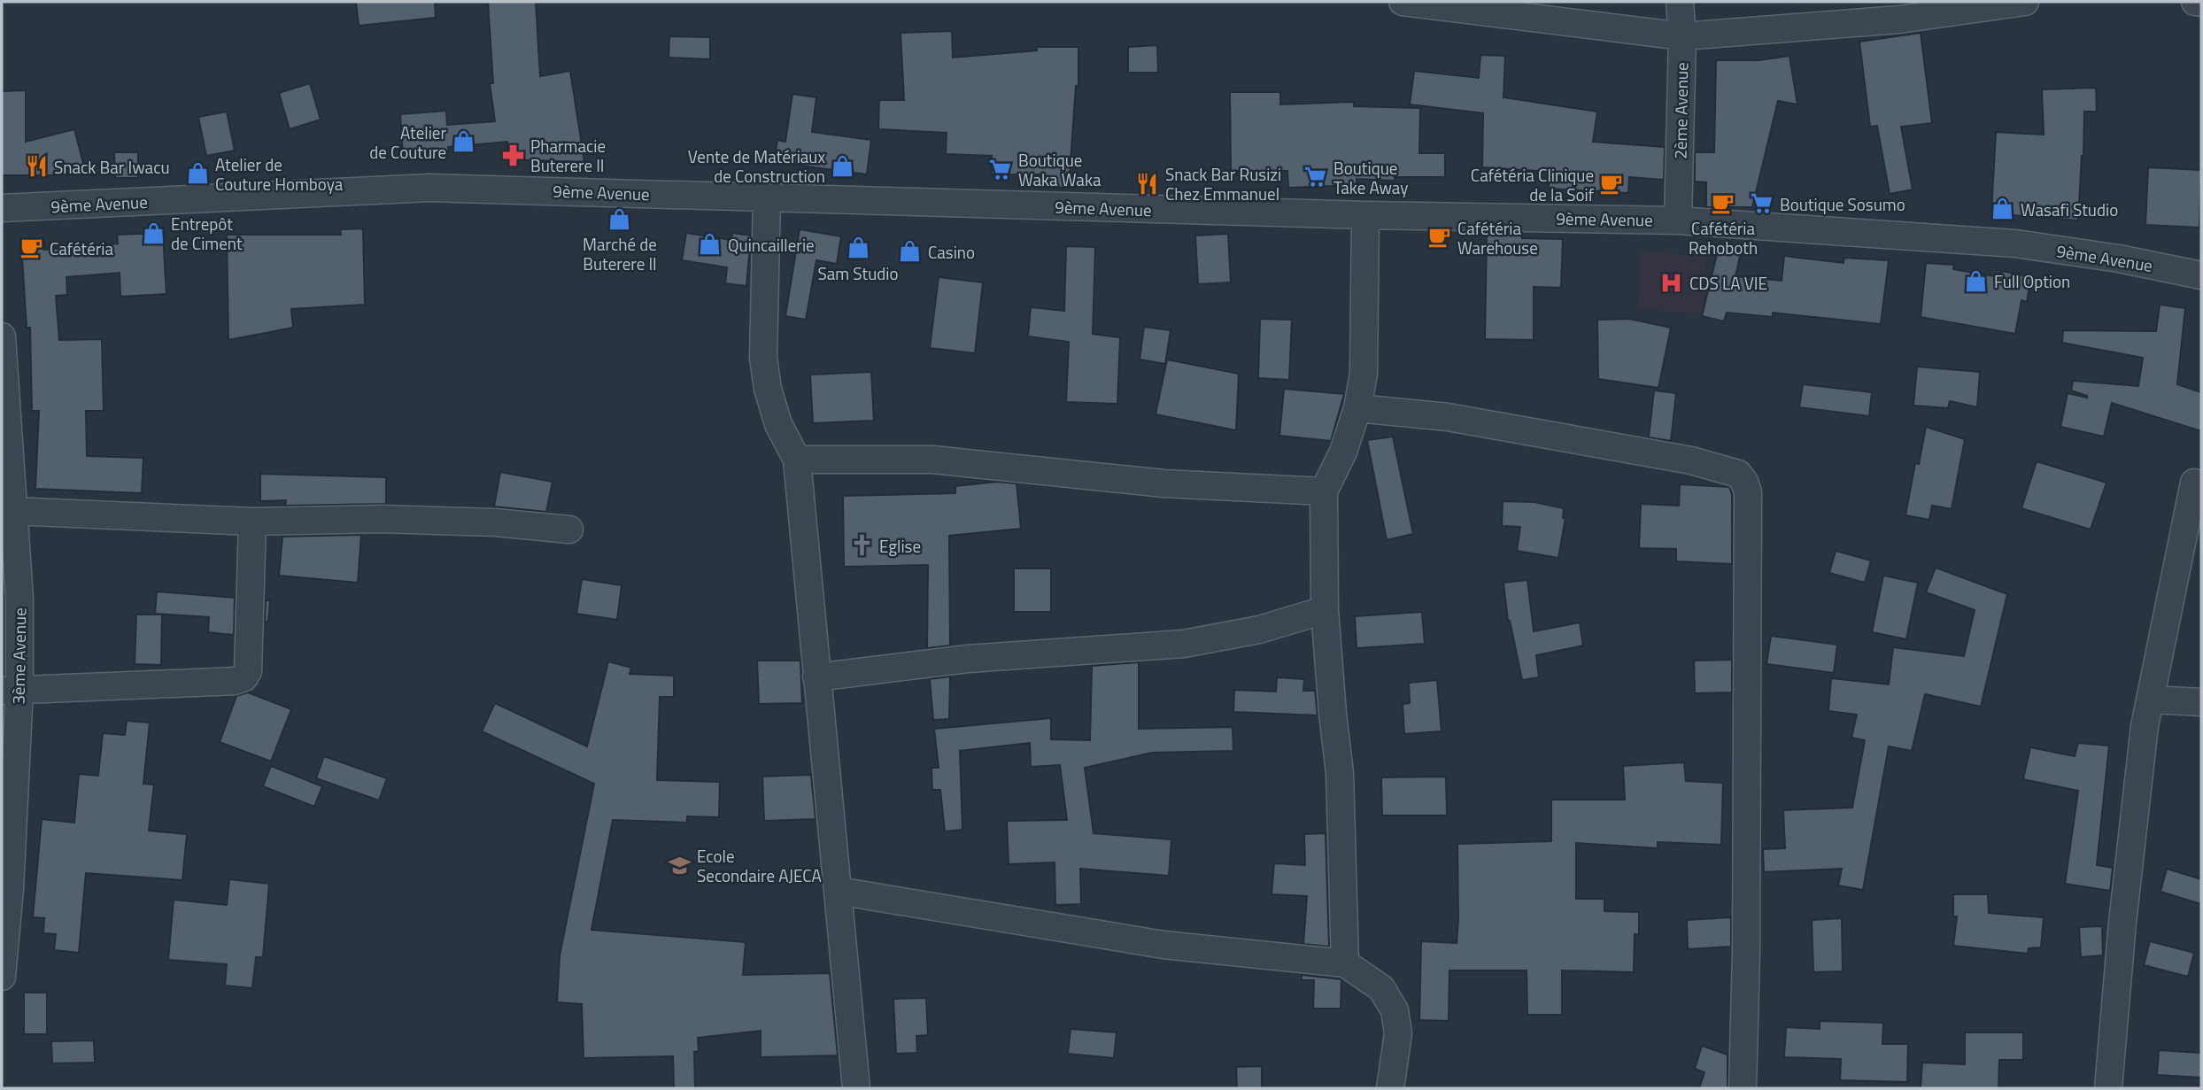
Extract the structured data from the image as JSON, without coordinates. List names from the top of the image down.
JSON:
{
  "streets": {
    "street": ["2ème Avenue", "9ème Avenue", "3ème Avenue"]
  },
  "crossings": [
    ["2ème Avenue", "9ème Avenue"]
  ],
  "places": {
    "shop": [
      "Atelier de Couture",
      "Vente de Matériaux de Construction",
      "Atelier de Couture Homboya",
      "Wasafi Studio",
      "Marché de Buterere II",
      "Entrepôt de Ciment",
      "Quincaillerie",
      "Sam Studio",
      "Casino",
      "Full Option"
    ],
    "pharmacy": ["Pharmacie Buterere II"],
    "restaurant": ["Snack Bar Iwacu", "Snack Bar Rusizi Chez Emmanuel"],
    "supermarket": ["Boutique Waka Waka", "Boutique Take Away", "Boutique Sosumo"],
    "cafe": [
      "Cafétéria Clinique de la Soif",
      "Cafétéria Rehoboth",
      "Cafétéria Warehouse",
      "Cafétéria"
    ],
    "hospital": ["CDS LA VIE"],
    "church": ["Eglise"],
    "school or university": ["Ecole Secondaire AJECA"]
  }
}
